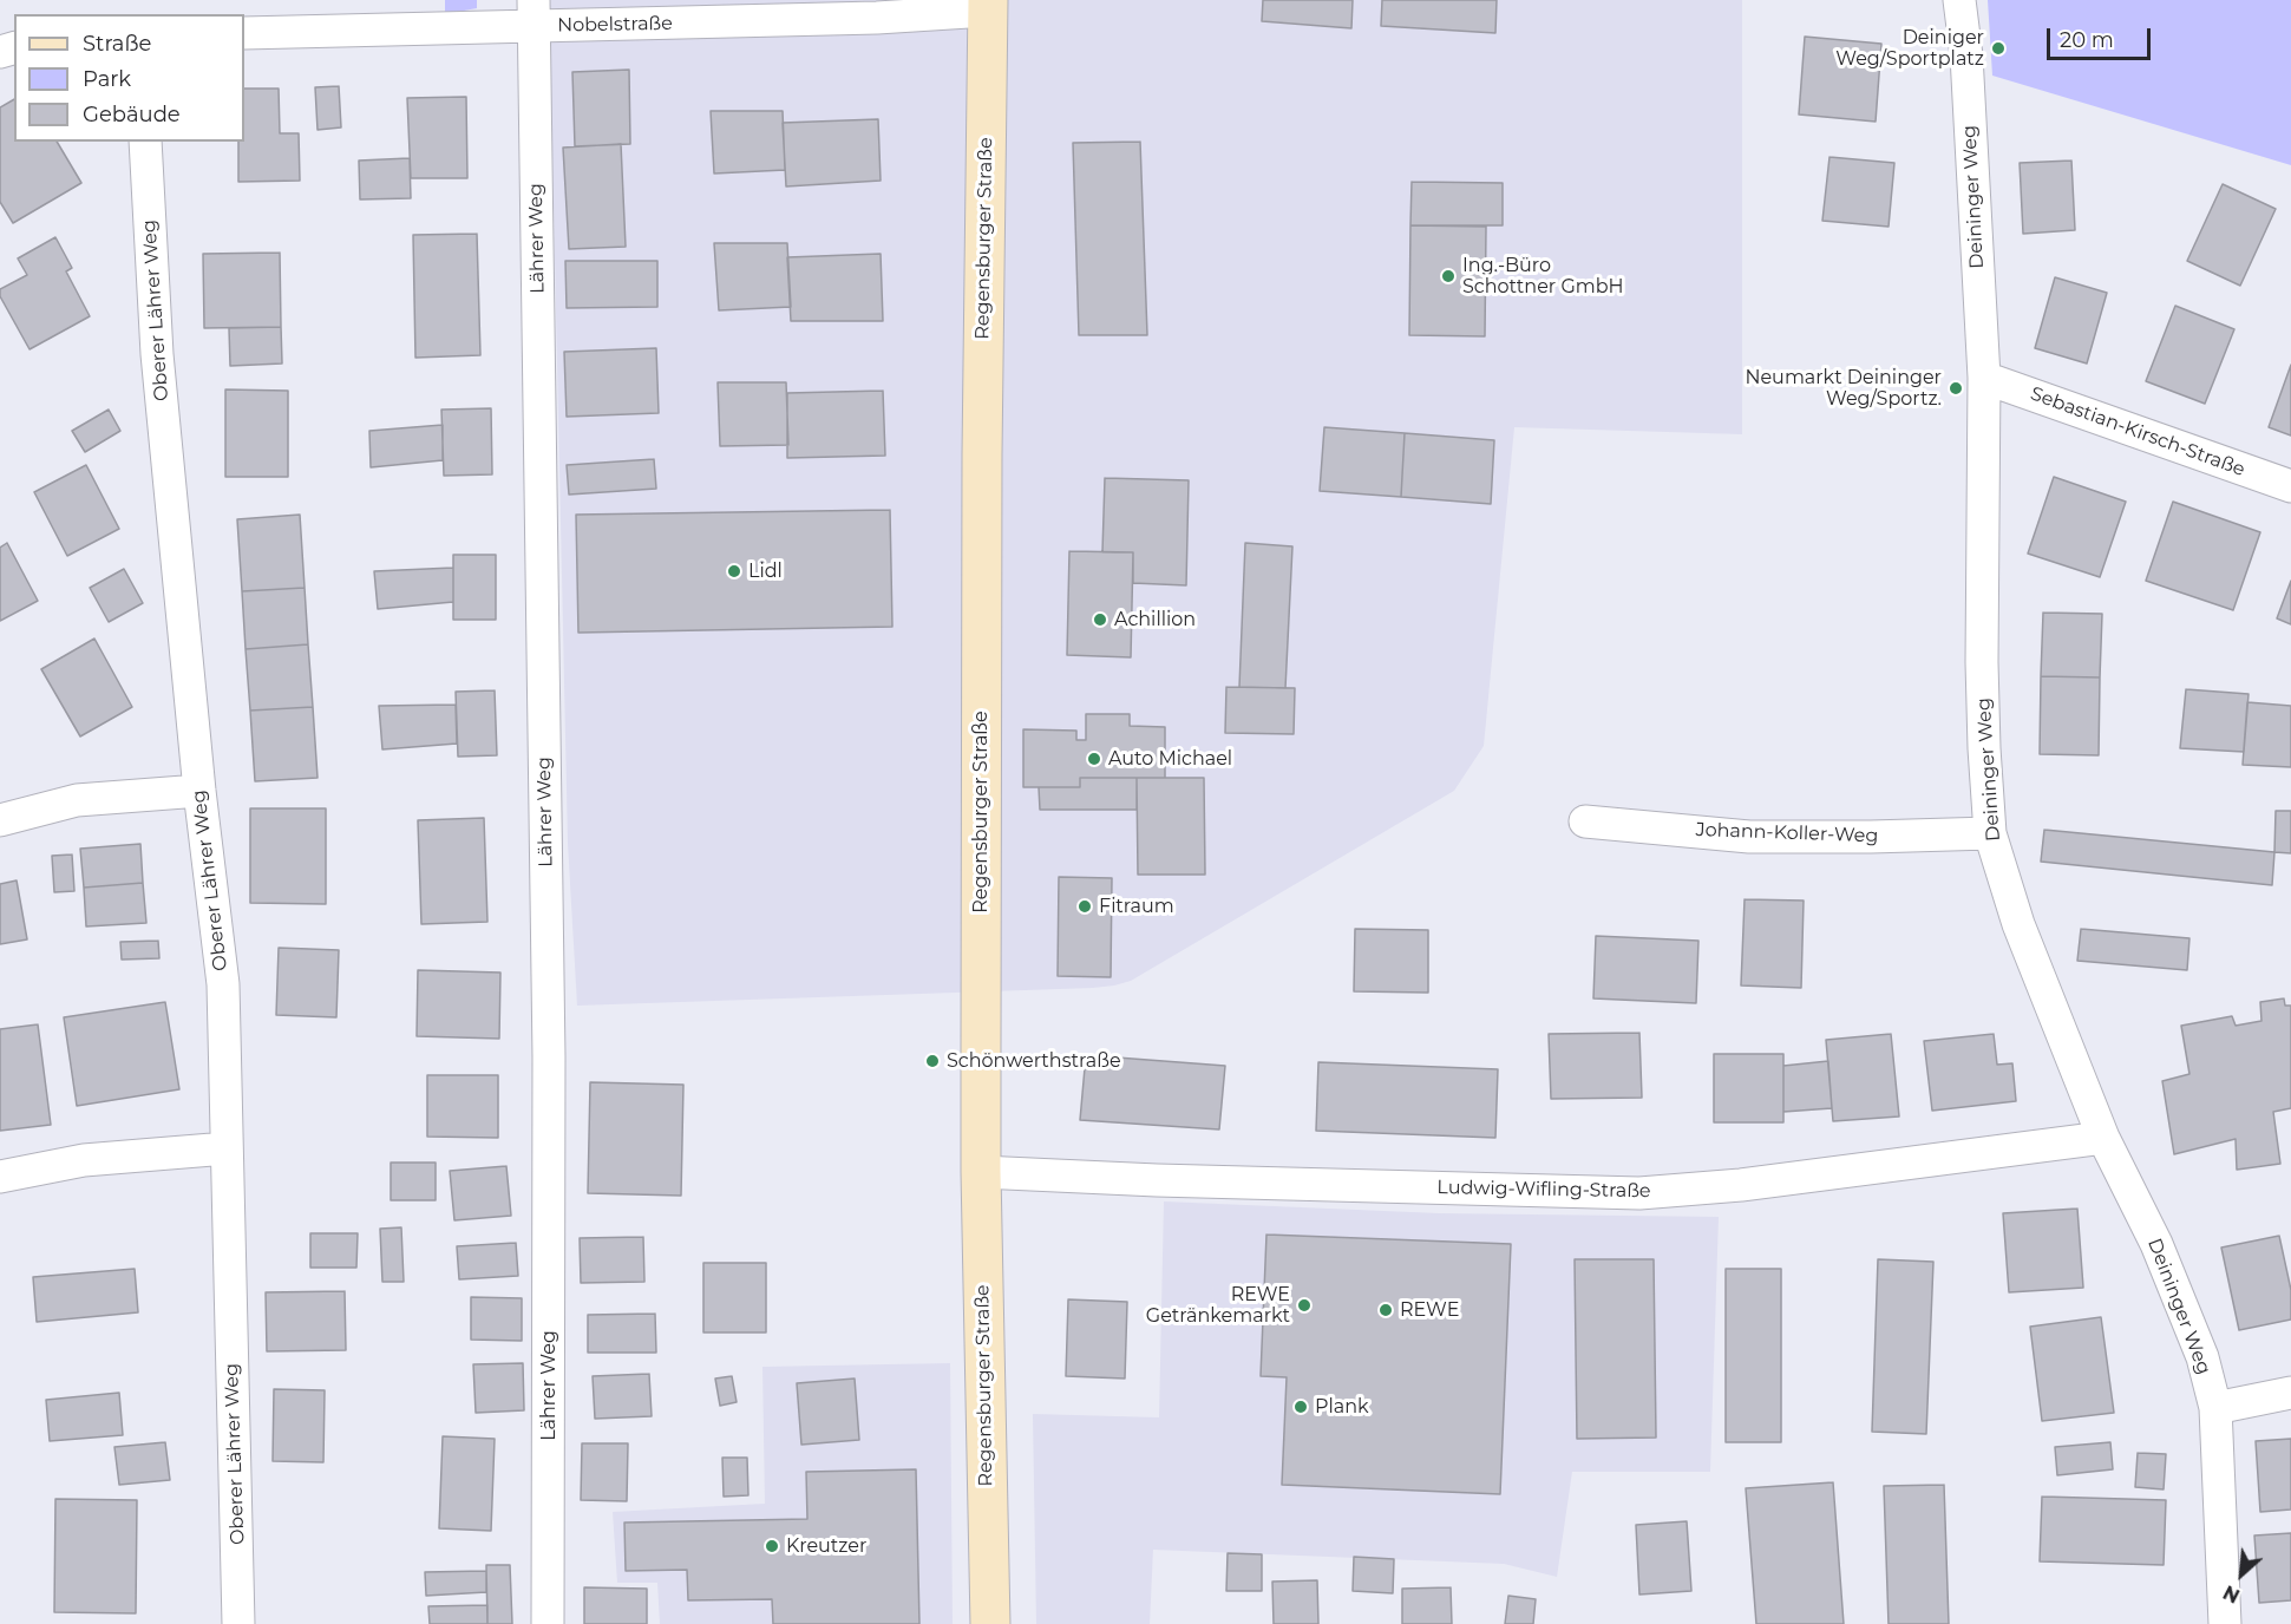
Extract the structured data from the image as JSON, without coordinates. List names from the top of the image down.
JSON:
{
  "streets": {
    "main road": ["Regensburger Straße"],
    "street": [
      "Nobelstraße",
      "Deininger Weg",
      "Lährer Weg",
      "Oberer Lährer Weg",
      "Sebastian-Kirsch-Straße",
      "Johann-Koller-Weg",
      "Ludwig-Wifling-Straße"
    ]
  },
  "crossings": [
    ["Nobelstraße", "Lährer Weg"],
    ["Nobelstraße", "Regensburger Straße"],
    ["Deininger Weg", "Sebastian-Kirsch-Straße"],
    ["Deininger Weg", "Johann-Koller-Weg"],
    ["Deininger Weg", "Ludwig-Wifling-Straße"],
    ["Regensburger Straße", "Ludwig-Wifling-Straße"]
  ],
  "places": [
    "Deiniger Weg/Sportplatz",
    "Ing.-Büro Schottner GmbH",
    "Neumarkt Deininger Weg/Sportz.",
    "Lidl",
    "Achillion",
    "Auto Michael",
    "Fitraum",
    "Schönwerthstraße",
    "REWE Getränkemarkt",
    "REWE",
    "Plank",
    "Kreutzer"
  ],
  "legend": ["Straße", "Park", "Gebäude"],
  "scale_bar": "20 m",
  "north": "bottom left"
}
